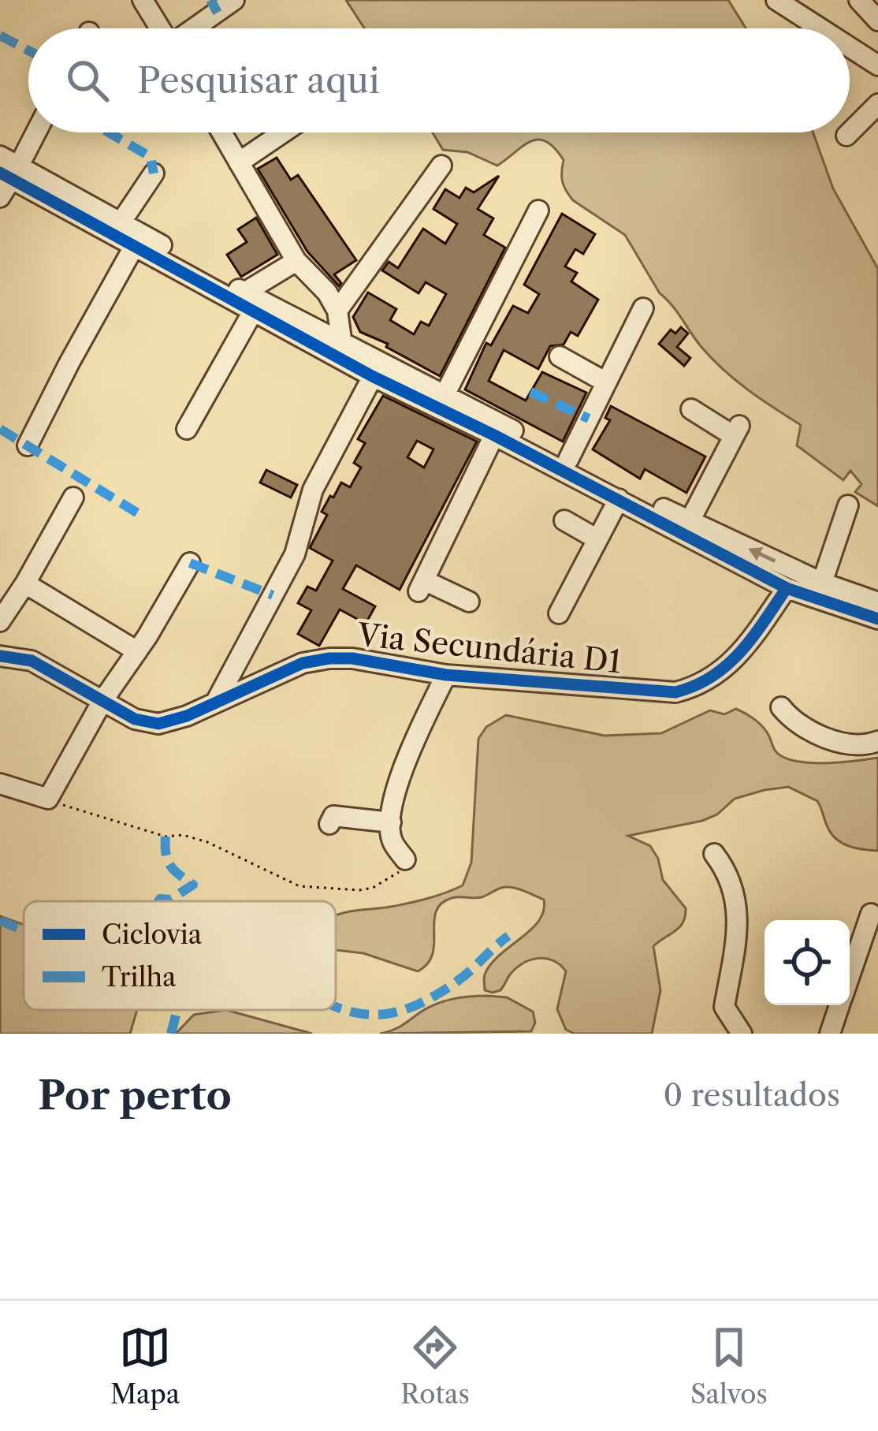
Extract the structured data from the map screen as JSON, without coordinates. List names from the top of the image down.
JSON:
{
  "streets": {
    "street": ["Via Secundária D1"]
  },
  "legend": ["Ciclovia", "Trilha"],
  "page": {
    "search": "Pesquisar aqui",
    "heading": ["Por perto", "0 resultados"],
    "nav": ["Mapa", "Rotas", "Salvos"]
  }
}
